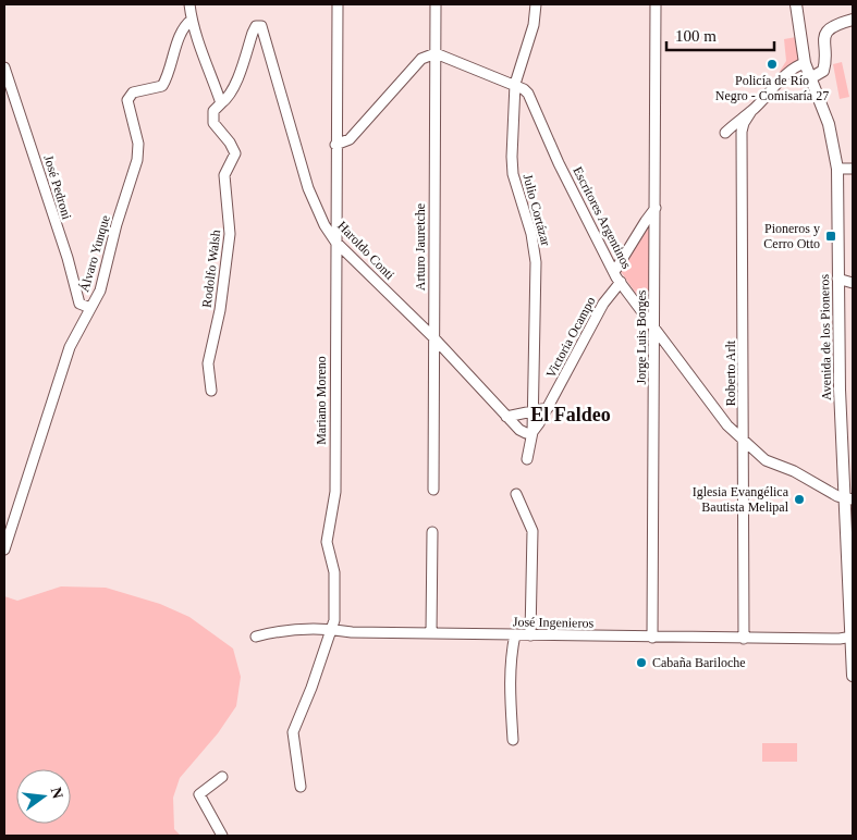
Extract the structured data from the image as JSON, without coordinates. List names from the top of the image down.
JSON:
{
  "streets": {
    "main road": ["Avenida de los Pioneros"],
    "street": [
      "José Pedroni",
      "Julio Cortázar",
      "Escritores Argentinos",
      "Arturo Jauretche",
      "Haroldo Conti",
      "Álvaro Yunque",
      "Rodolfo Walsh",
      "Victoria Ocampo",
      "Jorge Luis Borges",
      "Roberto Arlt",
      "Mariano Moreno",
      "José Ingenieros"
    ]
  },
  "crossings": [
    ["José Pedroni", "Álvaro Yunque"],
    ["Julio Cortázar", "Escritores Argentinos"],
    ["Julio Cortázar", "Haroldo Conti"],
    ["Julio Cortázar", "Victoria Ocampo"],
    ["Escritores Argentinos", "Arturo Jauretche"],
    ["Escritores Argentinos", "Victoria Ocampo"],
    ["Escritores Argentinos", "Jorge Luis Borges"],
    ["Escritores Argentinos", "Avenida de los Pioneros"],
    ["Escritores Argentinos", "Roberto Arlt"],
    ["Arturo Jauretche", "Haroldo Conti"],
    ["Haroldo Conti", "Rodolfo Walsh"],
    ["Haroldo Conti", "Victoria Ocampo"],
    ["Haroldo Conti", "Mariano Moreno"],
    ["Jorge Luis Borges", "José Ingenieros"],
    ["Avenida de los Pioneros", "José Ingenieros"],
    ["Roberto Arlt", "José Ingenieros"],
    ["Mariano Moreno", "José Ingenieros"]
  ],
  "districts": ["El Faldeo"],
  "places": {
    "other": ["Policía de Río Negro - Comisaría 27", "Iglesia Evangélica Bautista Melipal", "Cabaña Bariloche"],
    "transit": ["Pioneros y Cerro Otto"]
  },
  "scale_bar": "100 m",
  "north": "right"
}
